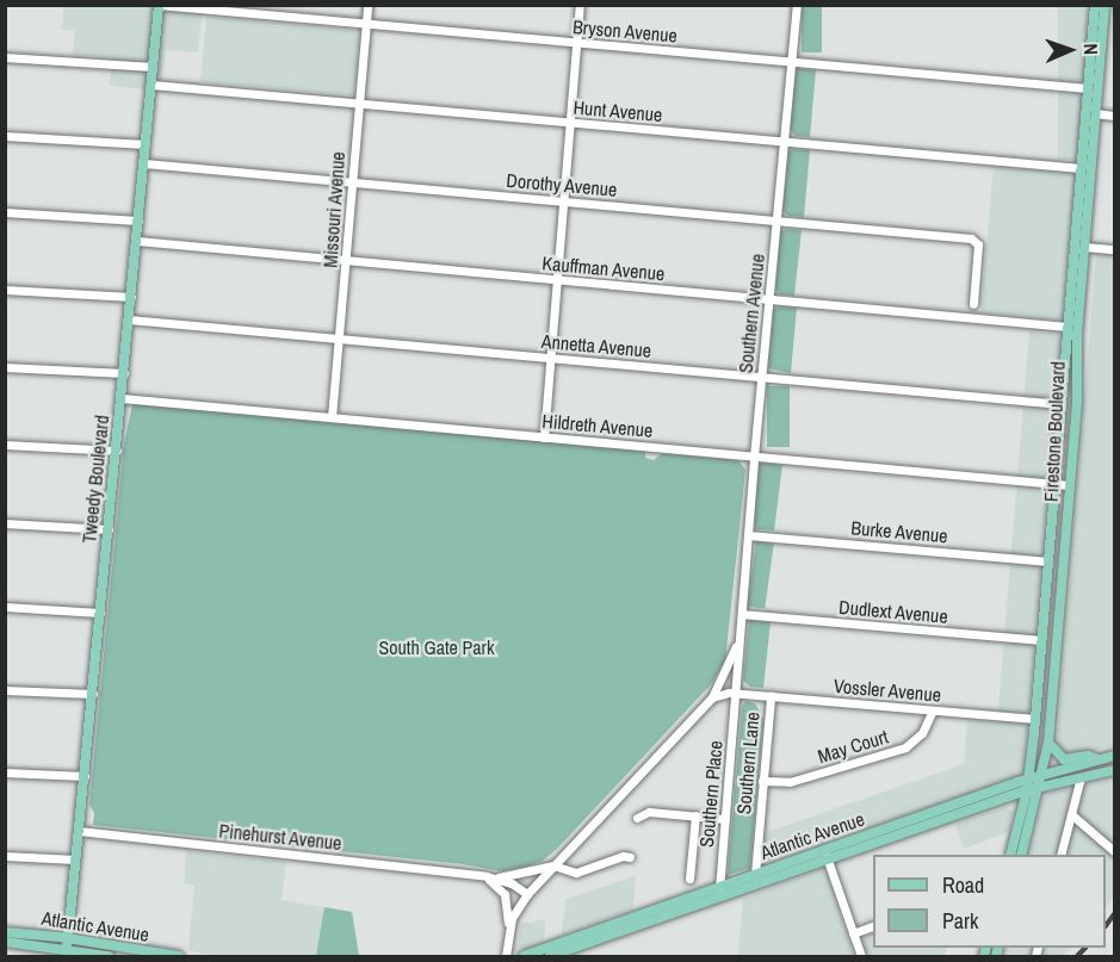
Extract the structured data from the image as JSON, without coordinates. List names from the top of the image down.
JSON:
{
  "streets": {
    "main road": ["Firestone Boulevard", "Tweedy Boulevard", "Atlantic Avenue"],
    "street": [
      "Bryson Avenue",
      "Hunt Avenue",
      "Dorothy Avenue",
      "Missouri Avenue",
      "Kauffman Avenue",
      "Southern Avenue",
      "Annetta Avenue",
      "Hildreth Avenue",
      "Burke Avenue",
      "Dudlext Avenue",
      "Vossler Avenue",
      "May Court",
      "Southern Lane",
      "Southern Place",
      "Pinehurst Avenue"
    ]
  },
  "crossings": [
    ["Bryson Avenue", "Missouri Avenue"],
    ["Bryson Avenue", "Southern Avenue"],
    ["Bryson Avenue", "Firestone Boulevard"],
    ["Bryson Avenue", "Tweedy Boulevard"],
    ["Hunt Avenue", "Missouri Avenue"],
    ["Hunt Avenue", "Southern Avenue"],
    ["Hunt Avenue", "Firestone Boulevard"],
    ["Hunt Avenue", "Tweedy Boulevard"],
    ["Dorothy Avenue", "Missouri Avenue"],
    ["Dorothy Avenue", "Kauffman Avenue"],
    ["Dorothy Avenue", "Southern Avenue"],
    ["Dorothy Avenue", "Tweedy Boulevard"],
    ["Missouri Avenue", "Kauffman Avenue"],
    ["Missouri Avenue", "Annetta Avenue"],
    ["Missouri Avenue", "Hildreth Avenue"],
    ["Kauffman Avenue", "Southern Avenue"],
    ["Kauffman Avenue", "Firestone Boulevard"],
    ["Kauffman Avenue", "Tweedy Boulevard"],
    ["Southern Avenue", "Annetta Avenue"],
    ["Southern Avenue", "Hildreth Avenue"],
    ["Southern Avenue", "Burke Avenue"],
    ["Southern Avenue", "Dudlext Avenue"],
    ["Southern Avenue", "Vossler Avenue"],
    ["Southern Avenue", "Southern Place"],
    ["Southern Avenue", "Pinehurst Avenue"],
    ["Annetta Avenue", "Firestone Boulevard"],
    ["Annetta Avenue", "Tweedy Boulevard"],
    ["Hildreth Avenue", "Firestone Boulevard"],
    ["Hildreth Avenue", "Tweedy Boulevard"],
    ["Firestone Boulevard", "Burke Avenue"],
    ["Firestone Boulevard", "Dudlext Avenue"],
    ["Firestone Boulevard", "Vossler Avenue"],
    ["Firestone Boulevard", "Atlantic Avenue"],
    ["Tweedy Boulevard", "Atlantic Avenue"],
    ["Tweedy Boulevard", "Pinehurst Avenue"],
    ["Vossler Avenue", "May Court"],
    ["Vossler Avenue", "Southern Lane"],
    ["Vossler Avenue", "Southern Place"],
    ["May Court", "Southern Lane"],
    ["Southern Lane", "Atlantic Avenue"],
    ["Southern Place", "Atlantic Avenue"]
  ],
  "parks": ["South Gate Park"],
  "legend": ["Road", "Park"],
  "north": "right"
}
